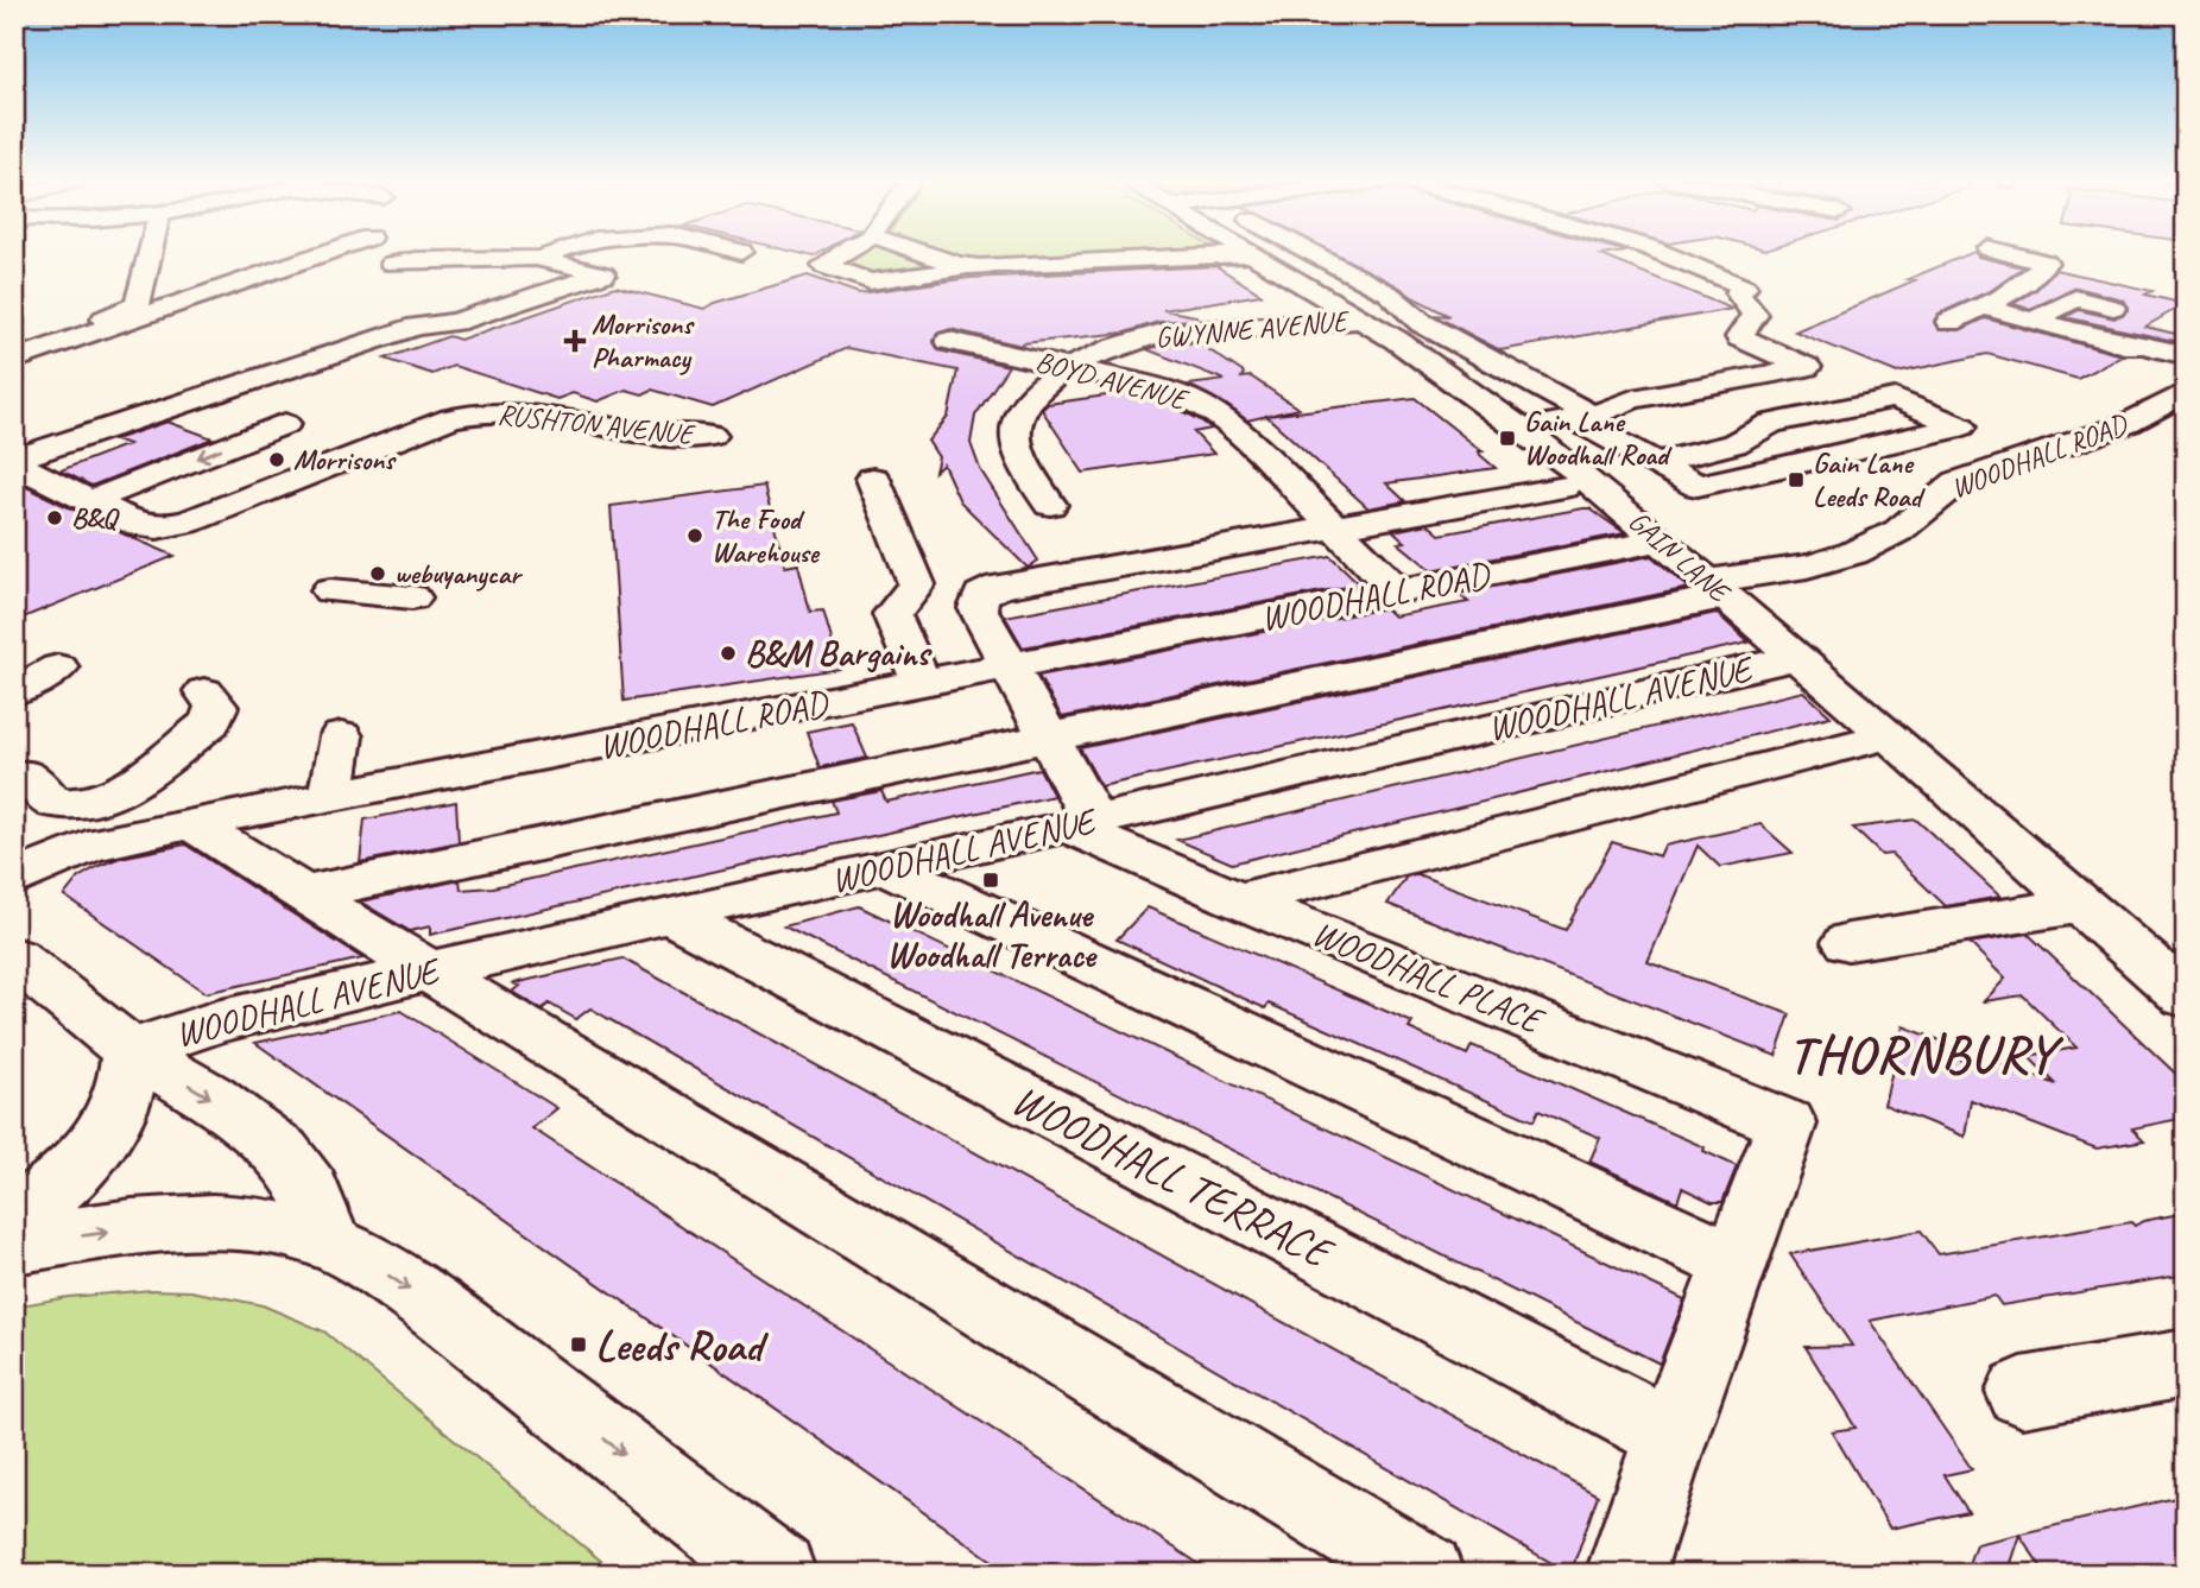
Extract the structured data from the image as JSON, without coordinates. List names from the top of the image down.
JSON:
{
  "streets": {
    "main road": [
      "GWYNNE AVENUE",
      "BOYD AVENUE",
      "RUSHTON AVENUE",
      "WOODHALL ROAD",
      "GAIN LANE",
      "WOODHALL AVENUE",
      "WOODHALL PLACE",
      "WOODHALL TERRACE"
    ]
  },
  "crossings": [
    ["GWYNNE AVENUE", "BOYD AVENUE"],
    ["GWYNNE AVENUE", "GAIN LANE"],
    ["BOYD AVENUE", "WOODHALL ROAD"],
    ["WOODHALL ROAD", "GAIN LANE"],
    ["GAIN LANE", "WOODHALL AVENUE"],
    ["WOODHALL AVENUE", "WOODHALL PLACE"],
    ["WOODHALL AVENUE", "WOODHALL TERRACE"]
  ],
  "districts": ["THORNBURY"],
  "places": {
    "health": ["Morrisons Pharmacy"],
    "transit": [
      "Gain Lane Woodhall Road",
      "Gain Lane Leeds Road",
      "Woodhall Avenue Woodhall Terrace",
      "Leeds Road"
    ],
    "other": [
      "Morrisons",
      "B&Q",
      "The Food Warehouse",
      "webuyanycar",
      "B&M Bargains"
    ]
  }
}
